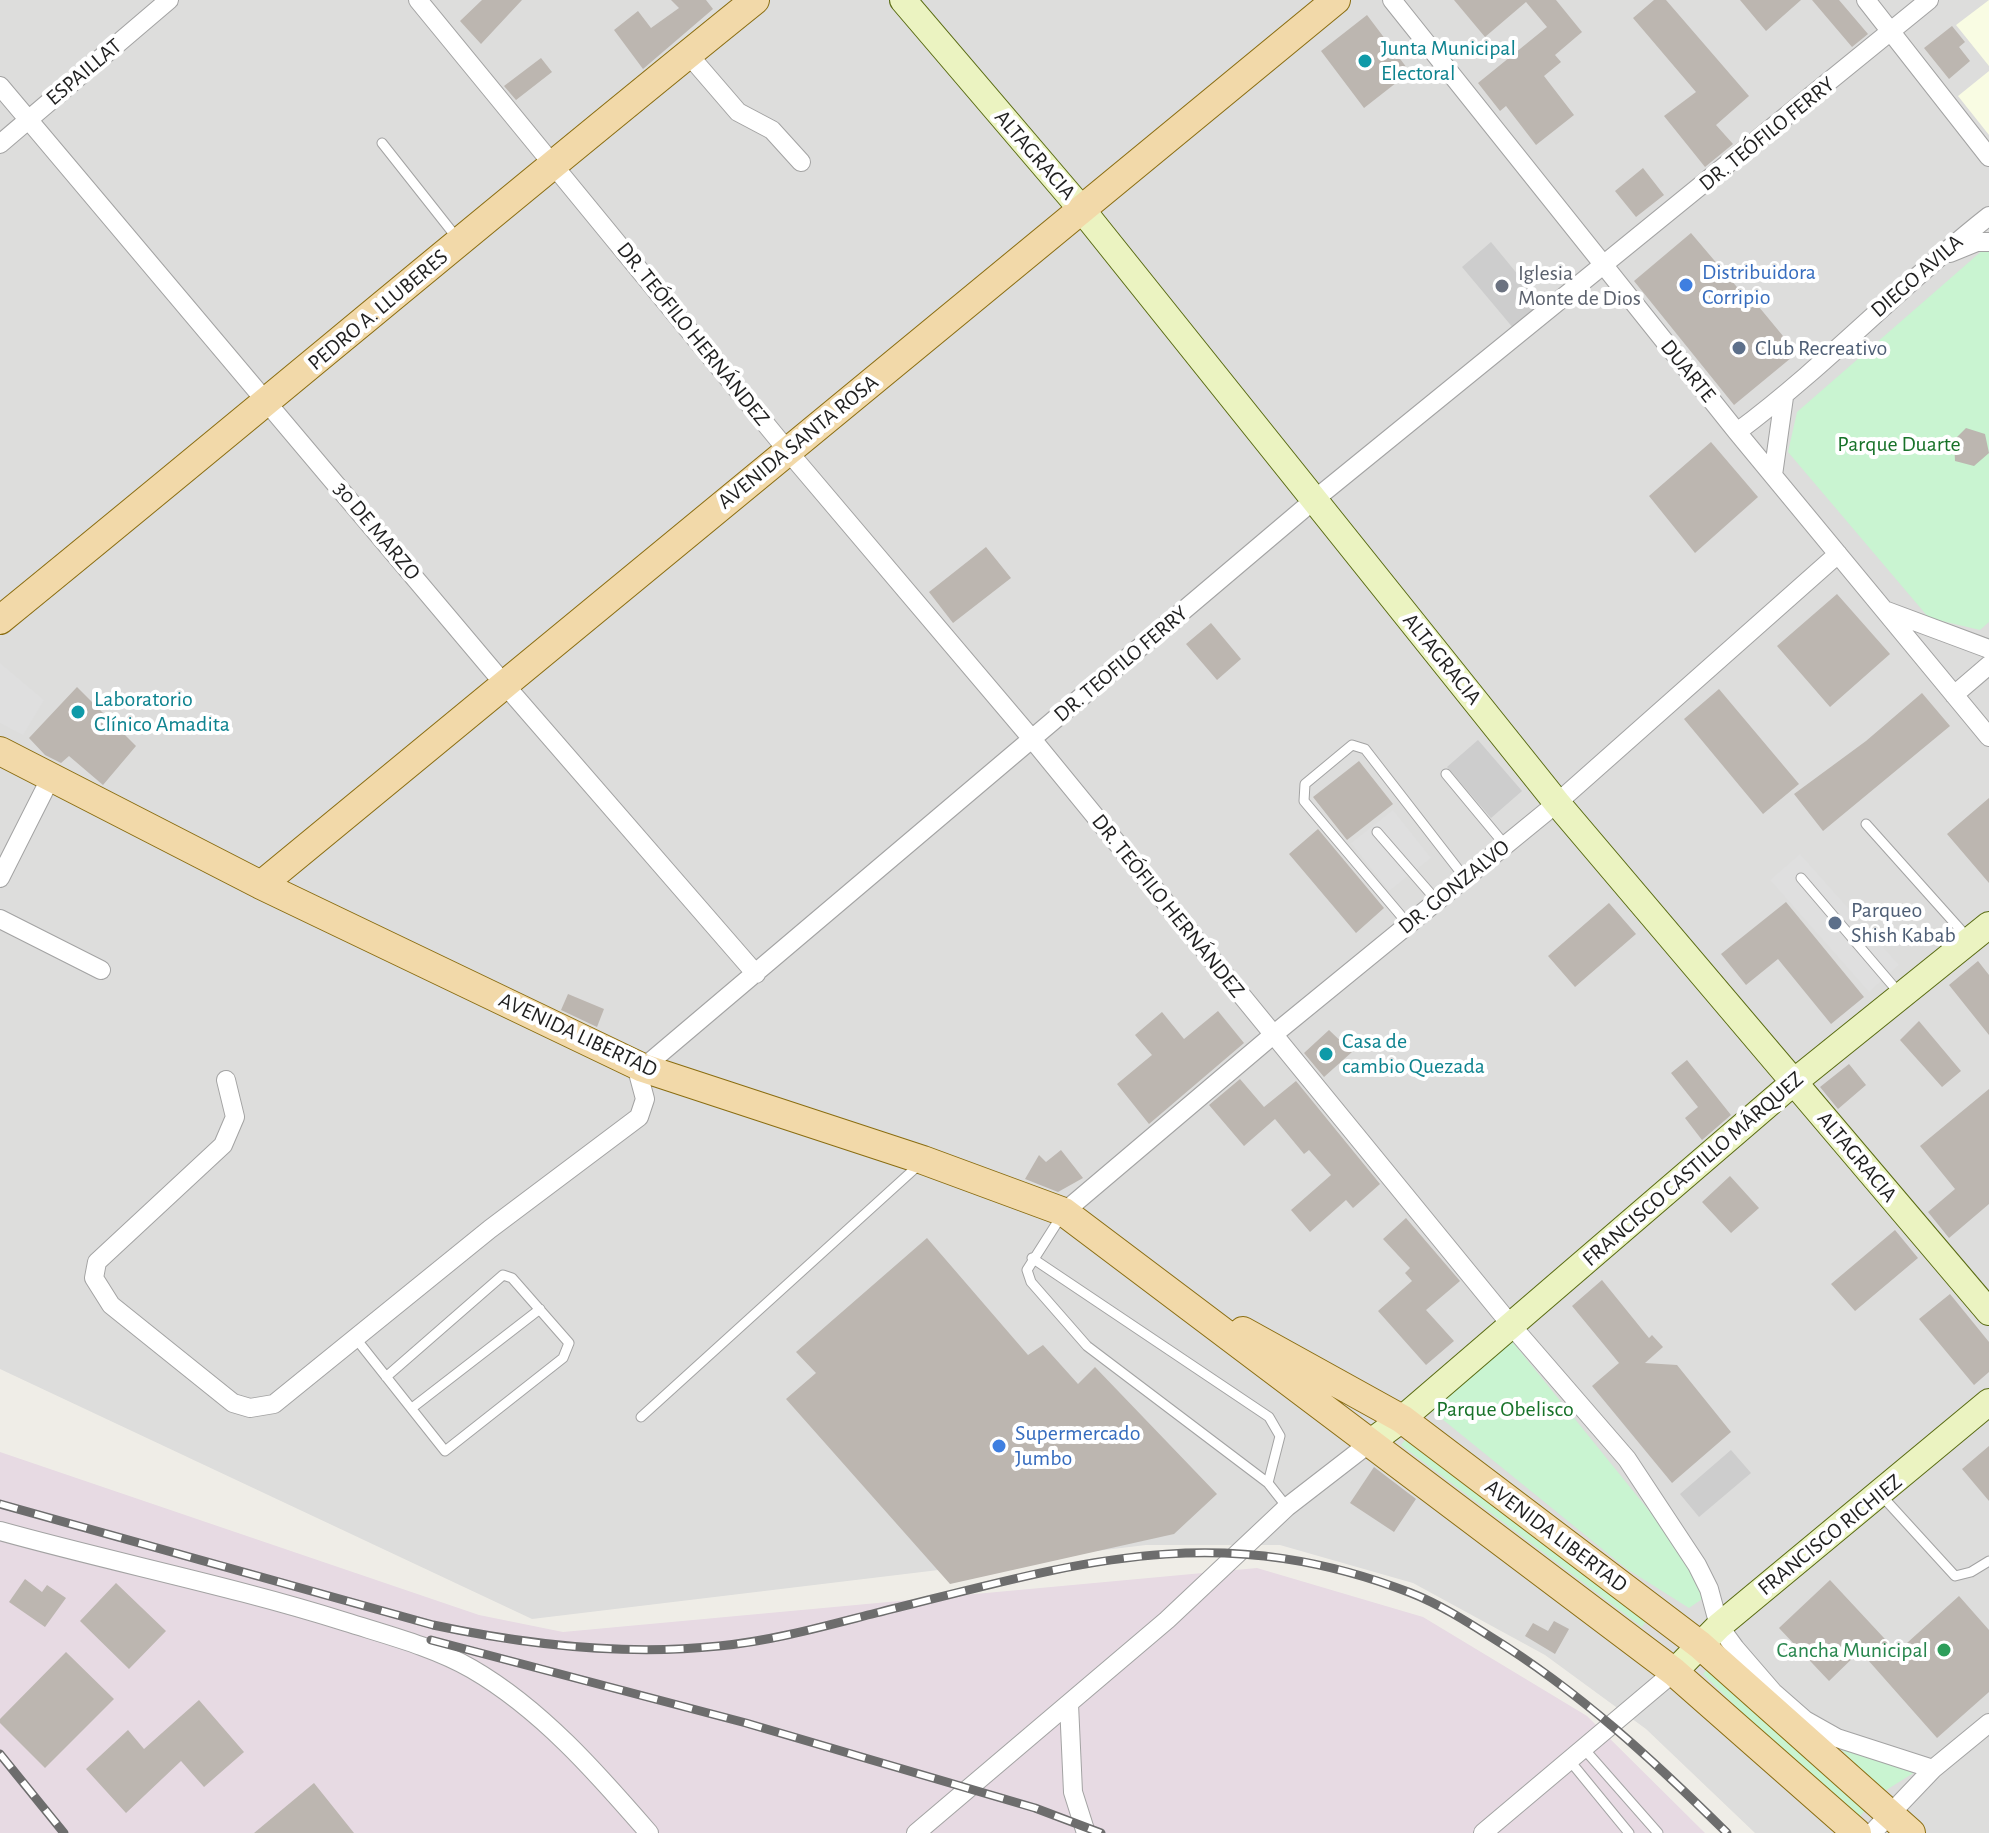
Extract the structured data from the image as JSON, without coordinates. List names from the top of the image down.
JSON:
{
  "streets": {
    "main road": ["PEDRO A. LLUBERES", "AVENIDA SANTA ROSA", "AVENIDA LIBERTAD"],
    "street": [
      "ESPAILLAT",
      "DR. TEÓFILO FERRY",
      "ALTAGRACIA",
      "DIEGO AVILA",
      "DR. TEÓFILO HERNÁNDEZ",
      "DUARTE",
      "30 DE MARZO",
      "DR. TEOFILO FERRY",
      "DR. GONZALVO",
      "FRANCISCO CASTILLO MÁRQUEZ",
      "FRANCISCO RICHIEZ"
    ]
  },
  "crossings": [
    ["ESPAILLAT", "30 DE MARZO"],
    ["DR. TEÓFILO FERRY", "DUARTE"],
    ["DR. TEÓFILO FERRY", "DR. TEOFILO FERRY"],
    ["ALTAGRACIA", "AVENIDA SANTA ROSA"],
    ["ALTAGRACIA", "DR. TEOFILO FERRY"],
    ["ALTAGRACIA", "DR. GONZALVO"],
    ["ALTAGRACIA", "FRANCISCO CASTILLO MÁRQUEZ"],
    ["DIEGO AVILA", "DUARTE"],
    ["PEDRO A. LLUBERES", "DR. TEÓFILO HERNÁNDEZ"],
    ["PEDRO A. LLUBERES", "30 DE MARZO"],
    ["DR. TEÓFILO HERNÁNDEZ", "AVENIDA SANTA ROSA"],
    ["DR. TEÓFILO HERNÁNDEZ", "DR. TEOFILO FERRY"],
    ["DR. TEÓFILO HERNÁNDEZ", "DR. GONZALVO"],
    ["DR. TEÓFILO HERNÁNDEZ", "AVENIDA LIBERTAD"],
    ["DR. TEÓFILO HERNÁNDEZ", "FRANCISCO CASTILLO MÁRQUEZ"],
    ["DR. TEÓFILO HERNÁNDEZ", "FRANCISCO RICHIEZ"],
    ["DUARTE", "DR. TEOFILO FERRY"],
    ["DUARTE", "DR. GONZALVO"],
    ["AVENIDA SANTA ROSA", "30 DE MARZO"],
    ["AVENIDA SANTA ROSA", "AVENIDA LIBERTAD"],
    ["30 DE MARZO", "DR. TEOFILO FERRY"],
    ["DR. TEOFILO FERRY", "AVENIDA LIBERTAD"],
    ["DR. GONZALVO", "AVENIDA LIBERTAD"],
    ["AVENIDA LIBERTAD", "FRANCISCO CASTILLO MÁRQUEZ"],
    ["AVENIDA LIBERTAD", "FRANCISCO RICHIEZ"]
  ],
  "parks": ["Parque Duarte", "Parque Obelisco"],
  "places": [
    "Junta Municipal Electoral",
    "Distribuidora Corripio",
    "Iglesia Monte de Dios",
    "Club Recreativo",
    "Laboratorio Clínico Amadita",
    "Parqueo Shish Kabab",
    "Casa de cambio Quezada",
    "Supermercado Jumbo",
    "Cancha Municipal"
  ]
}
